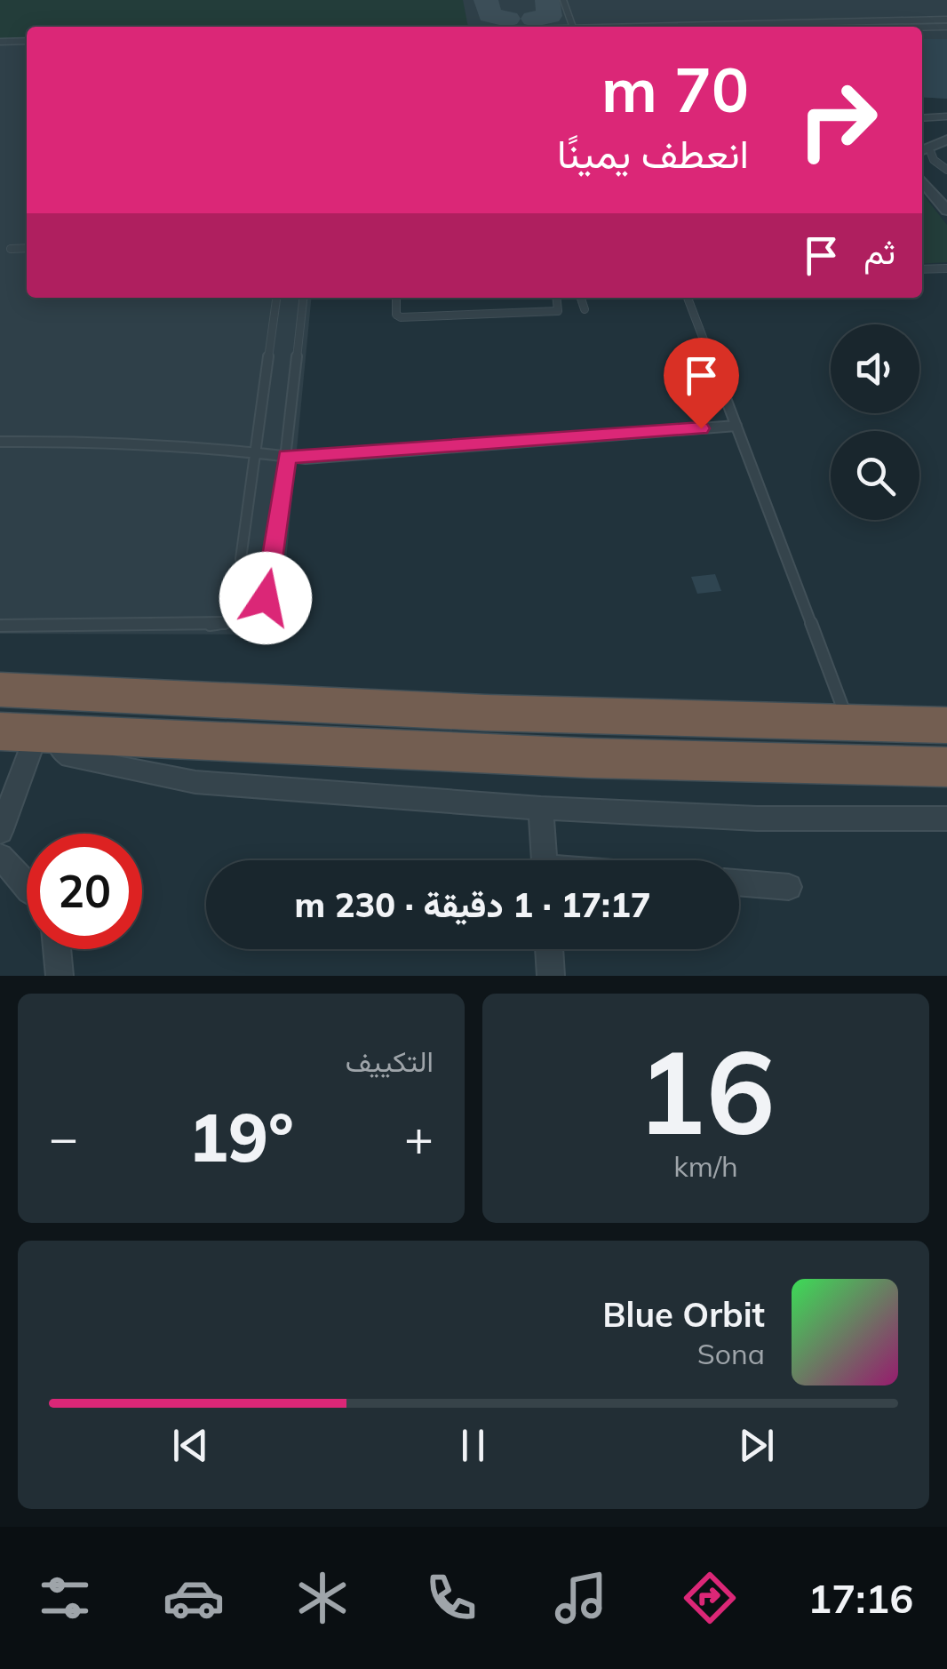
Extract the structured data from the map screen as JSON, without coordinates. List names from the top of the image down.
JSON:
{
  "page": {
    "turn": ["70 m", "انعطف يمينًا"],
    "then": "ثم",
    "limit": "20",
    "trip": "17:17 · 1 دقيقة · 230 m",
    "tile": [
      ["16", "km/h"],
      "التكييف"
    ],
    "heat": ["−", "19°", "+"],
    "song": ["Blue Orbit", "Sona"],
    "tabs": "17:16"
  }
}
